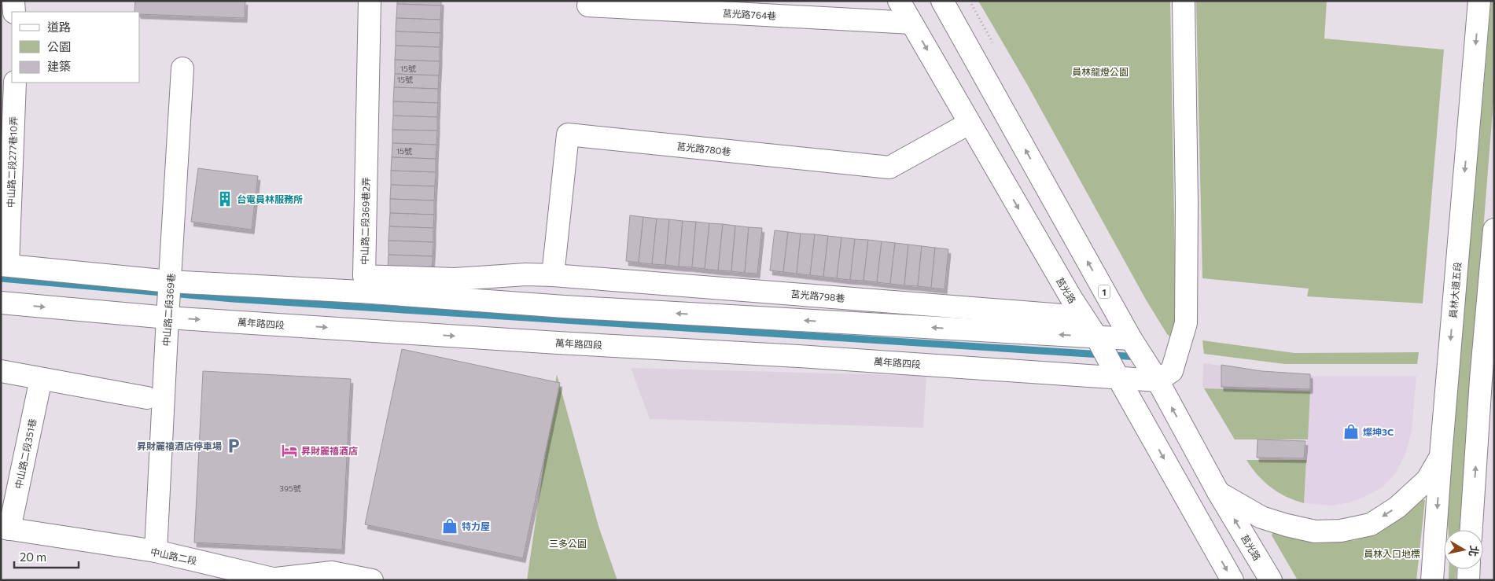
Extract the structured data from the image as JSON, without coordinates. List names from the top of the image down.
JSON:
{
  "streets": {
    "street": [
      "莒光路764巷",
      "莒光路780巷",
      "中山路二段277巷10弄",
      "中山路二段369巷2弄",
      "莒光路",
      "員林大道五段",
      "1",
      "莒光路798巷",
      "中山路二段369巷",
      "萬年路四段",
      "中山路二段351巷",
      "中山路二段"
    ]
  },
  "crossings": [
    ["莒光路764巷", "莒光路"],
    ["莒光路780巷", "中山路二段369巷2弄"],
    ["莒光路780巷", "莒光路"],
    ["莒光路780巷", "莒光路798巷"],
    ["中山路二段369巷2弄", "莒光路798巷"],
    ["莒光路", "莒光路798巷"],
    ["莒光路", "萬年路四段"],
    ["中山路二段369巷", "萬年路四段"],
    ["中山路二段369巷", "中山路二段"],
    ["中山路二段351巷", "中山路二段"]
  ],
  "parks": ["員林龍燈公園", "三多公園", "員林入口地標"],
  "places": {
    "building": ["台電員林服務所"],
    "shop": ["燦坤3C", "特力屋"],
    "parking": ["昇財麗禧酒店停車場"],
    "hotel": ["昇財麗禧酒店"]
  },
  "house_numbers": [
    "15號",
    "15號",
    "15號",
    "395號"
  ],
  "legend": ["道路", "公園", "建築"],
  "scale_bar": "20 m",
  "north": "right"
}
